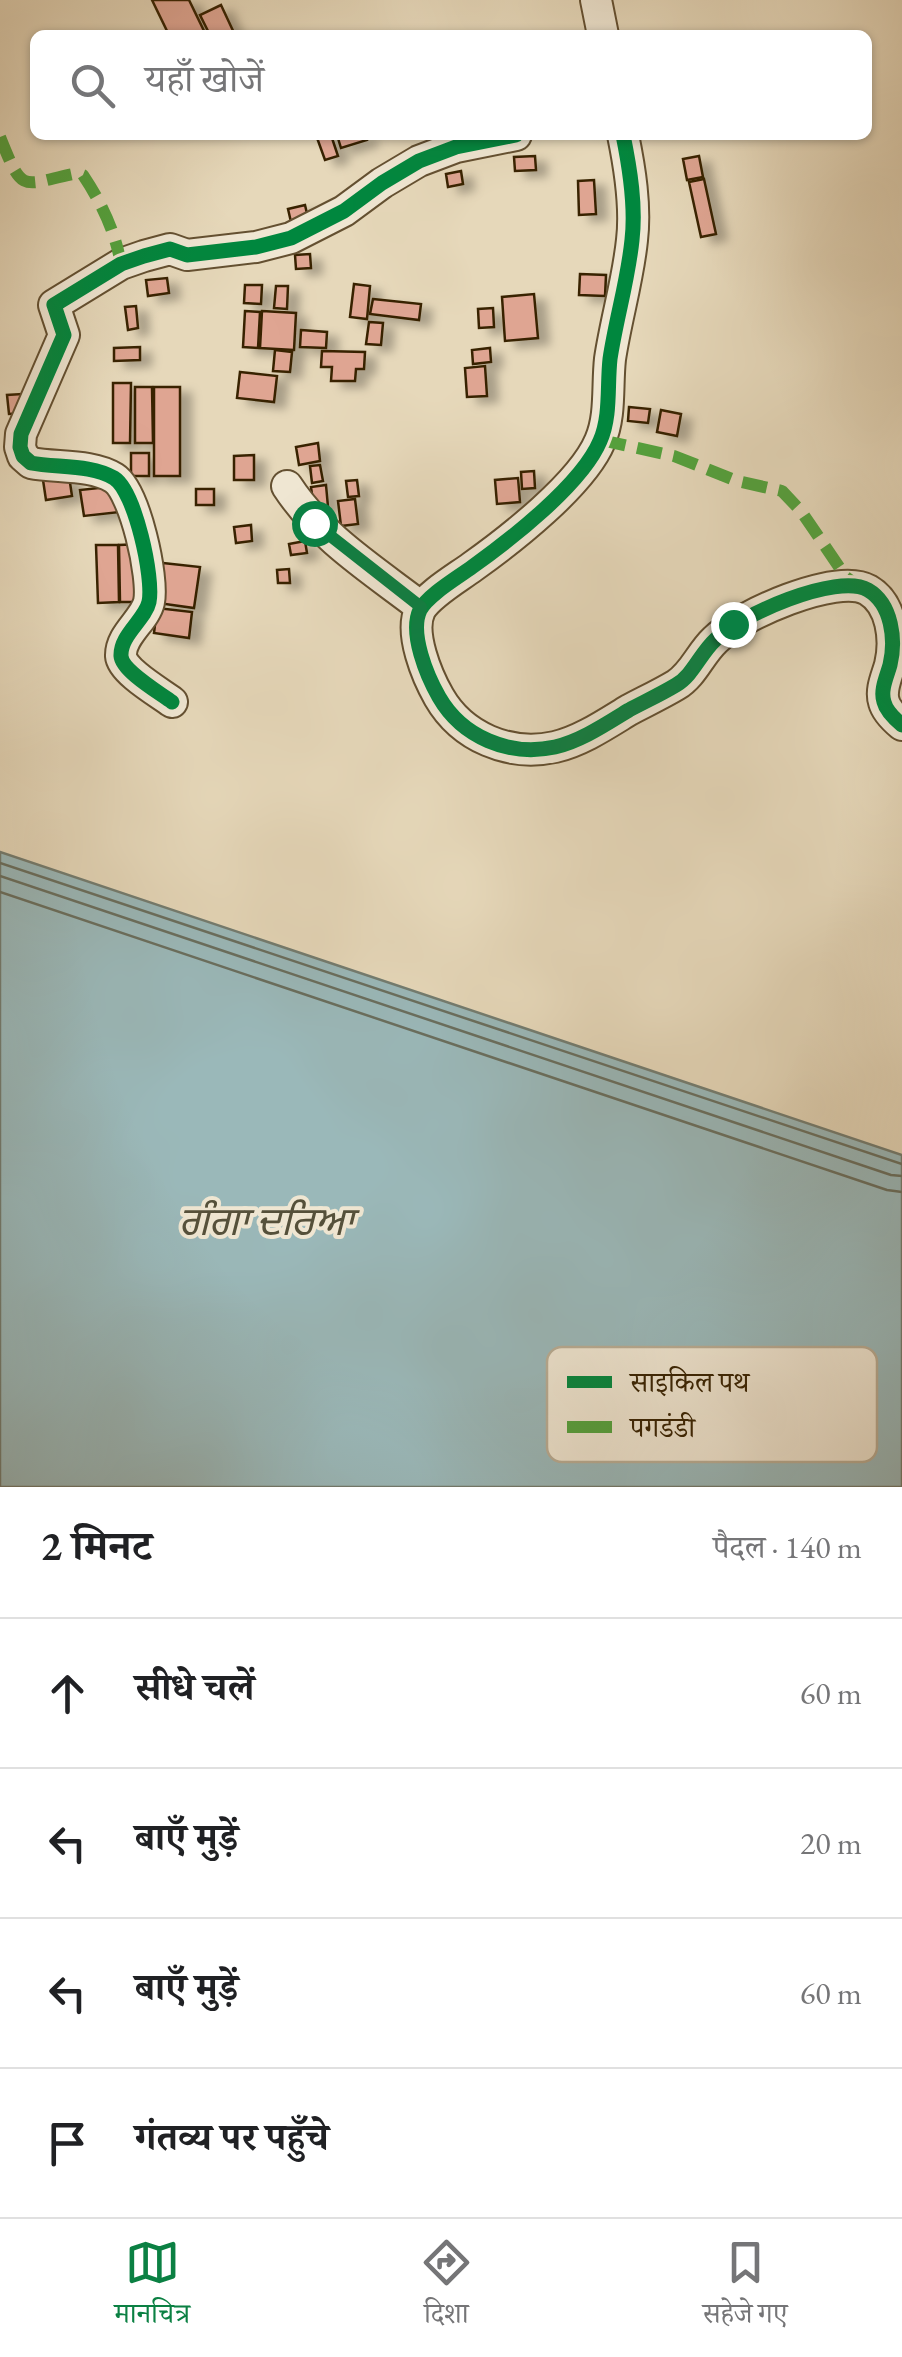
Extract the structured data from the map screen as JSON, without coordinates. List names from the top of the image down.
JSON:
{
  "water": ["ਗੰਗਾ ਦਰਿਆ"],
  "legend": ["साइकिल पथ", "पगडंडी"],
  "page": {
    "search": "यहाँ खोजें",
    "heading": ["2 मिनट", "पैदल · 140 m"],
    "list": [
      ["सीधे चलें", "60 m"],
      ["बाएँ मुड़ें", "20 m"],
      ["बाएँ मुड़ें", "60 m"],
      "गंतव्य पर पहुँचे"
    ],
    "nav": ["मानचित्र", "दिशा", "सहेजे गए"]
  }
}
